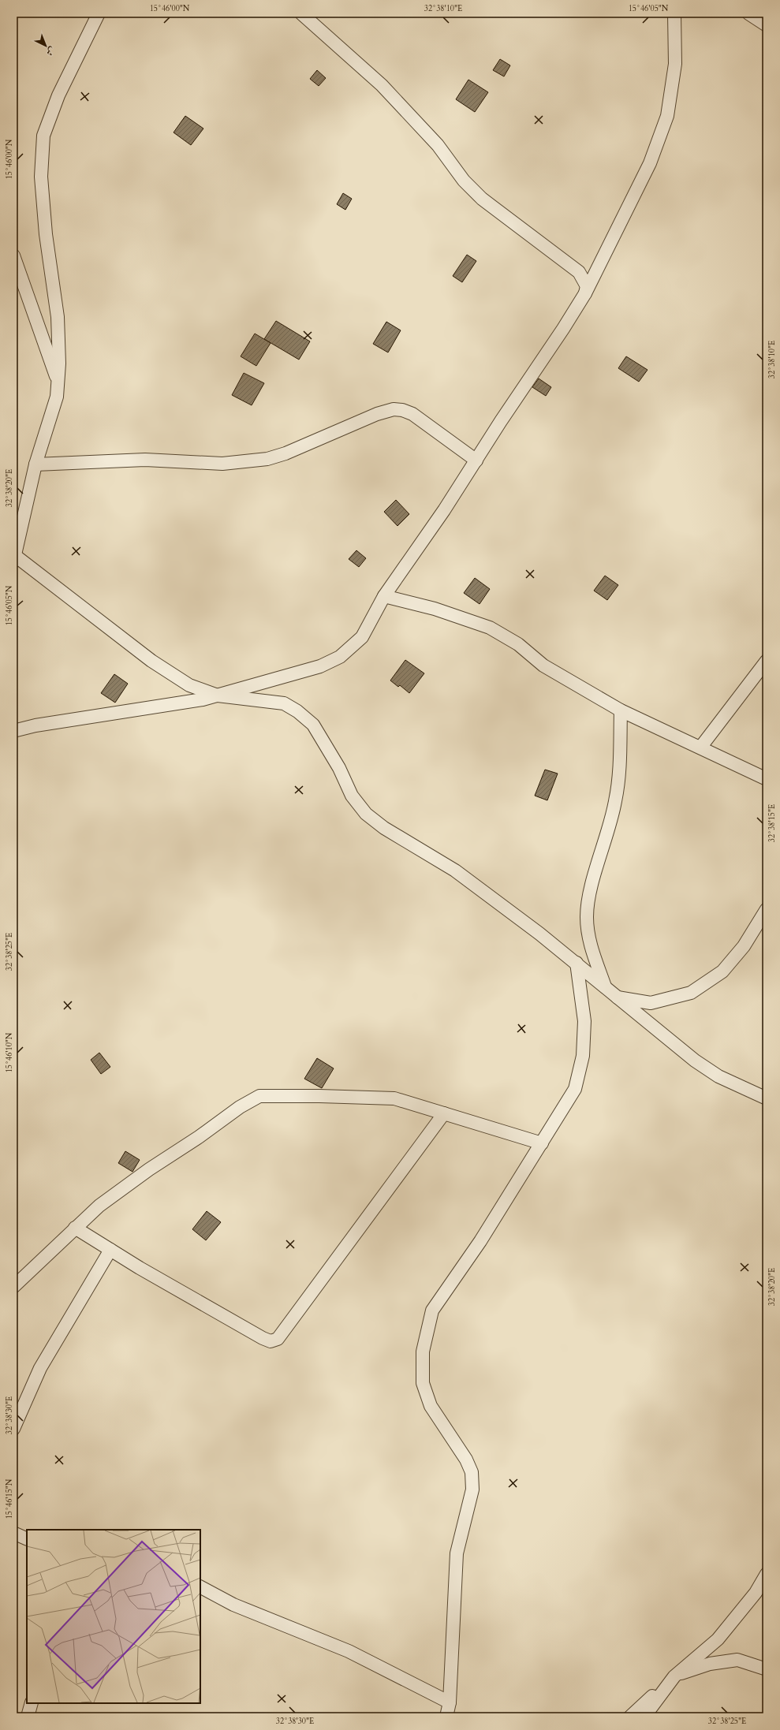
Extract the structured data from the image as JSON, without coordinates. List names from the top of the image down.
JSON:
{
  "north": "bottom right",
  "coordinates": [
    "15°46'00\"N",
    "32°38'10\"E",
    "15°46'05\"N",
    "32°38'20\"E",
    "32°38'15\"E",
    "32°38'25\"E",
    "15°46'10\"N",
    "32°38'30\"E",
    "15°46'15\"N"
  ]
}
